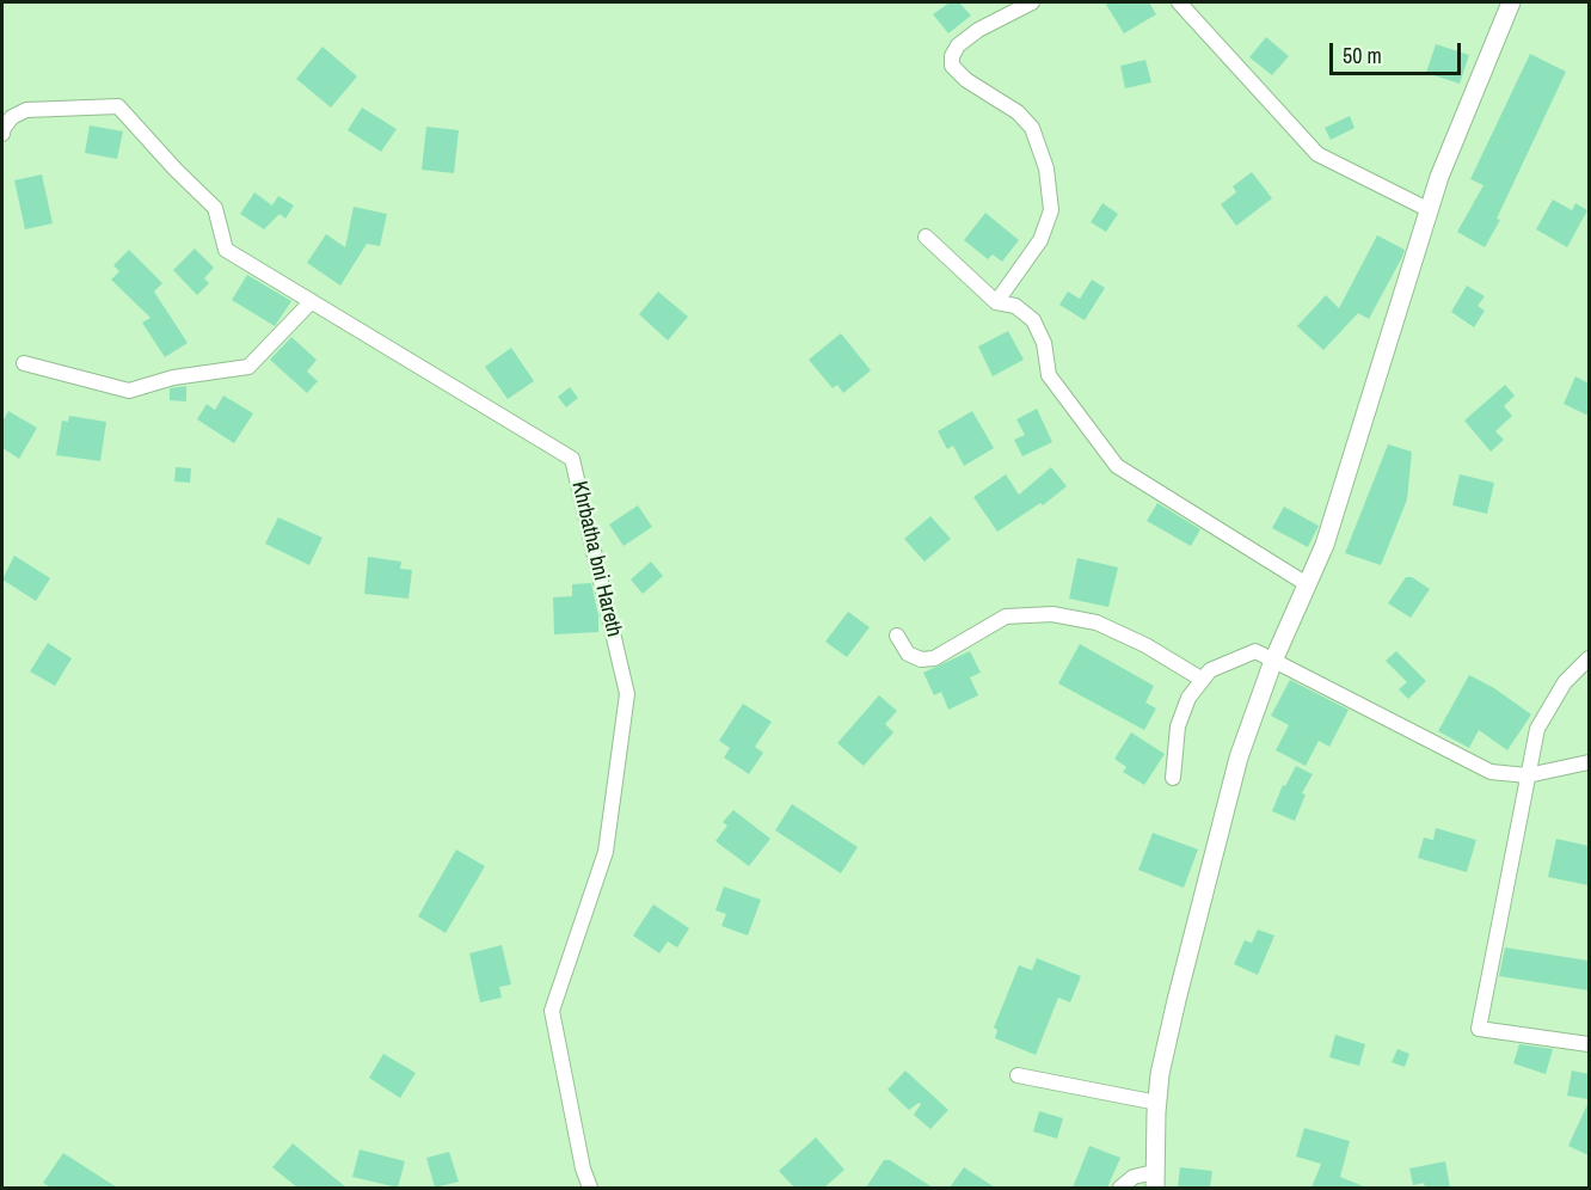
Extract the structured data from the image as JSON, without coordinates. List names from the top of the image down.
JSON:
{
  "streets": {
    "street": ["Khrbatha bni Hareth"]
  },
  "scale_bar": "50 m"
}
